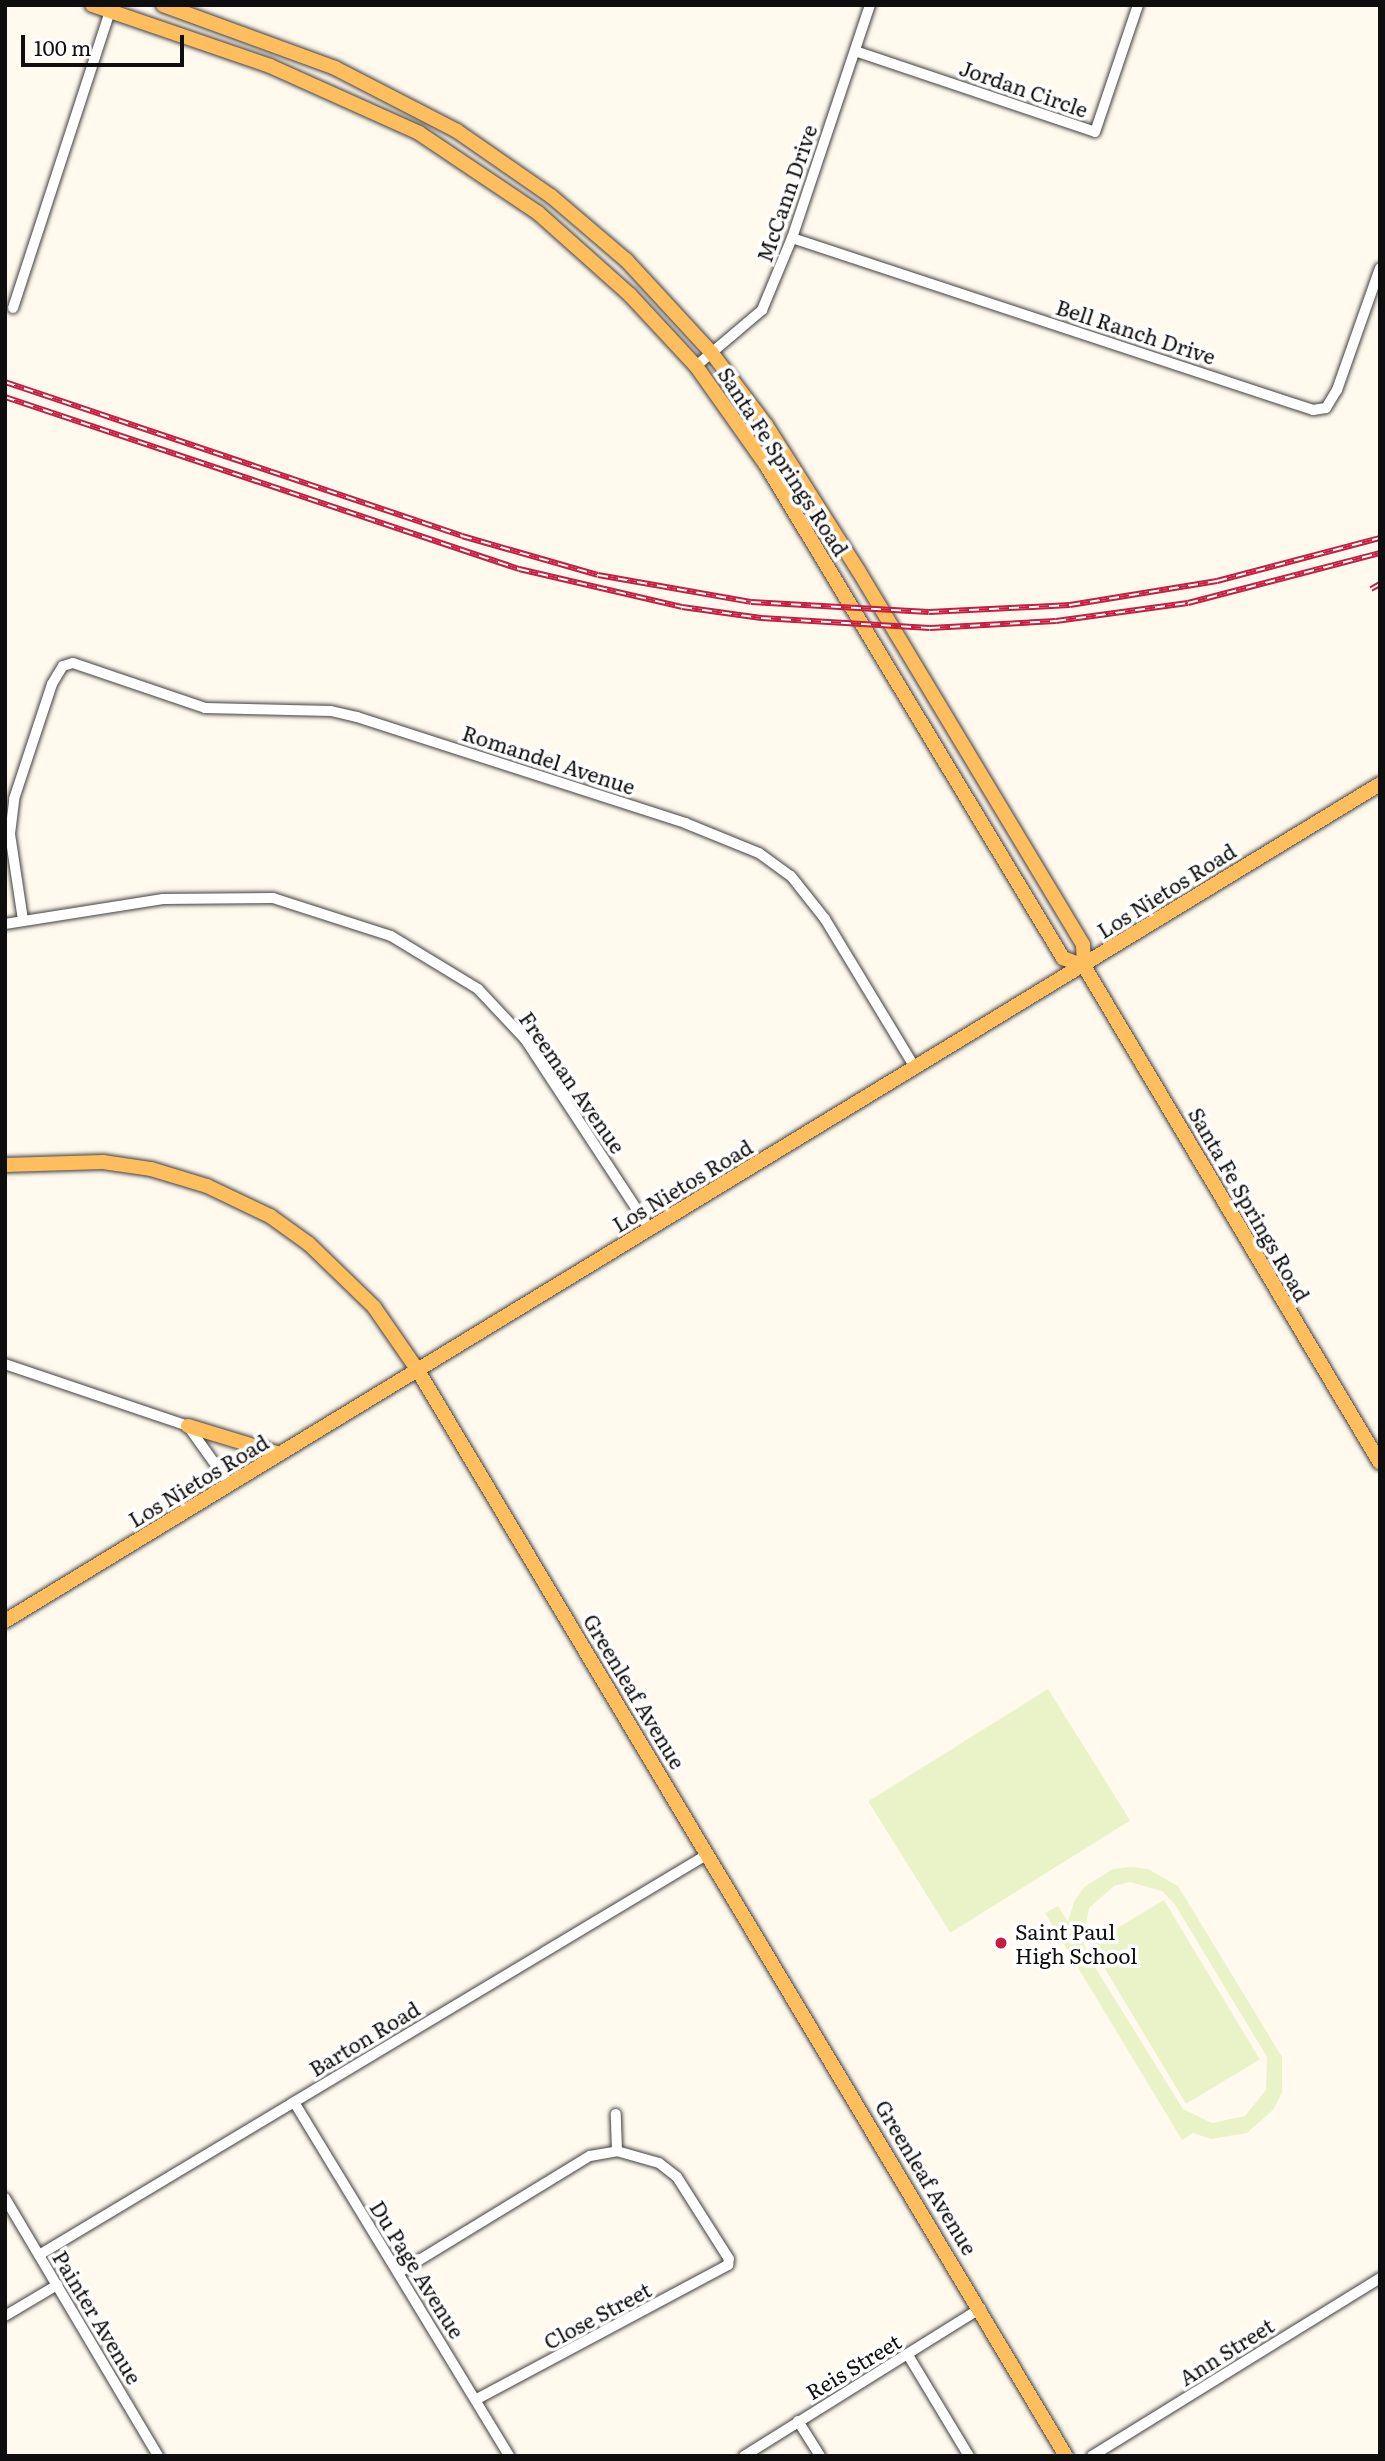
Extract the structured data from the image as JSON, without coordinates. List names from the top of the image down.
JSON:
{
  "streets": {
    "main road": ["Santa Fe Springs Road", "Los Nietos Road", "Greenleaf Avenue"],
    "street": [
      "Jordan Circle",
      "McCann Drive",
      "Bell Ranch Drive",
      "Romandel Avenue",
      "Freeman Avenue",
      "Barton Road",
      "Du Page Avenue",
      "Close Street",
      "Painter Avenue",
      "Ann Street",
      "Reis Street"
    ]
  },
  "crossings": [
    ["Jordan Circle", "McCann Drive"],
    ["McCann Drive", "Bell Ranch Drive"],
    ["McCann Drive", "Santa Fe Springs Road"],
    ["Santa Fe Springs Road", "Los Nietos Road"],
    ["Romandel Avenue", "Los Nietos Road"],
    ["Romandel Avenue", "Freeman Avenue"],
    ["Los Nietos Road", "Freeman Avenue"],
    ["Los Nietos Road", "Greenleaf Avenue"],
    ["Greenleaf Avenue", "Barton Road"],
    ["Greenleaf Avenue", "Reis Street"],
    ["Barton Road", "Du Page Avenue"],
    ["Barton Road", "Painter Avenue"],
    ["Du Page Avenue", "Close Street"]
  ],
  "places": ["Saint Paul High School"],
  "scale_bar": "100 m"
}
